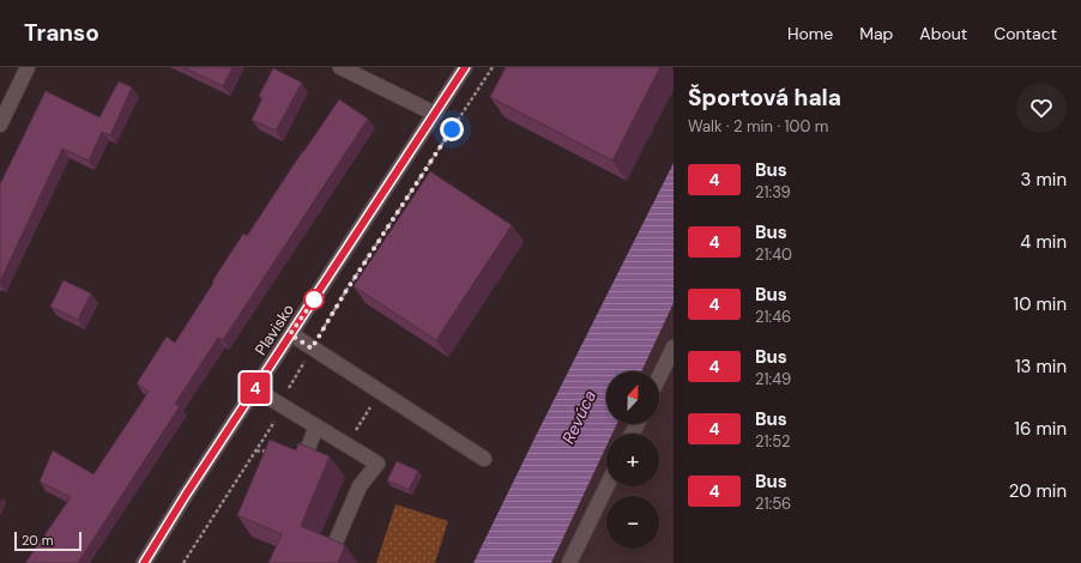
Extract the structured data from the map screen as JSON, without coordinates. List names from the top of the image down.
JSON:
{
  "streets": {
    "street": ["Plavisko"]
  },
  "water": ["Revúca"],
  "lines": ["bus line 4"],
  "scale_bar": "20 m",
  "north": "top",
  "page": {
    "header": "Transo",
    "nav": [
      "Home",
      "Map",
      "About",
      "Contact"
    ],
    "on_map": "4",
    "heading": ["Športová hala", "Walk · 2 min · 100 m"],
    "list": [
      {
        "mark": "4",
        "name": "Bus",
        "note": "21:39",
        "value": "3 min"
      },
      {
        "mark": "4",
        "name": "Bus",
        "note": "21:40",
        "value": "4 min"
      },
      {
        "mark": "4",
        "name": "Bus",
        "note": "21:46",
        "value": "10 min"
      },
      {
        "mark": "4",
        "name": "Bus",
        "note": "21:49",
        "value": "13 min"
      },
      {
        "mark": "4",
        "name": "Bus",
        "note": "21:52",
        "value": "16 min"
      },
      {
        "mark": "4",
        "name": "Bus",
        "note": "21:56",
        "value": "20 min"
      }
    ],
    "map_buttons": ["+", "−"],
    "scale": "20 m"
  }
}
